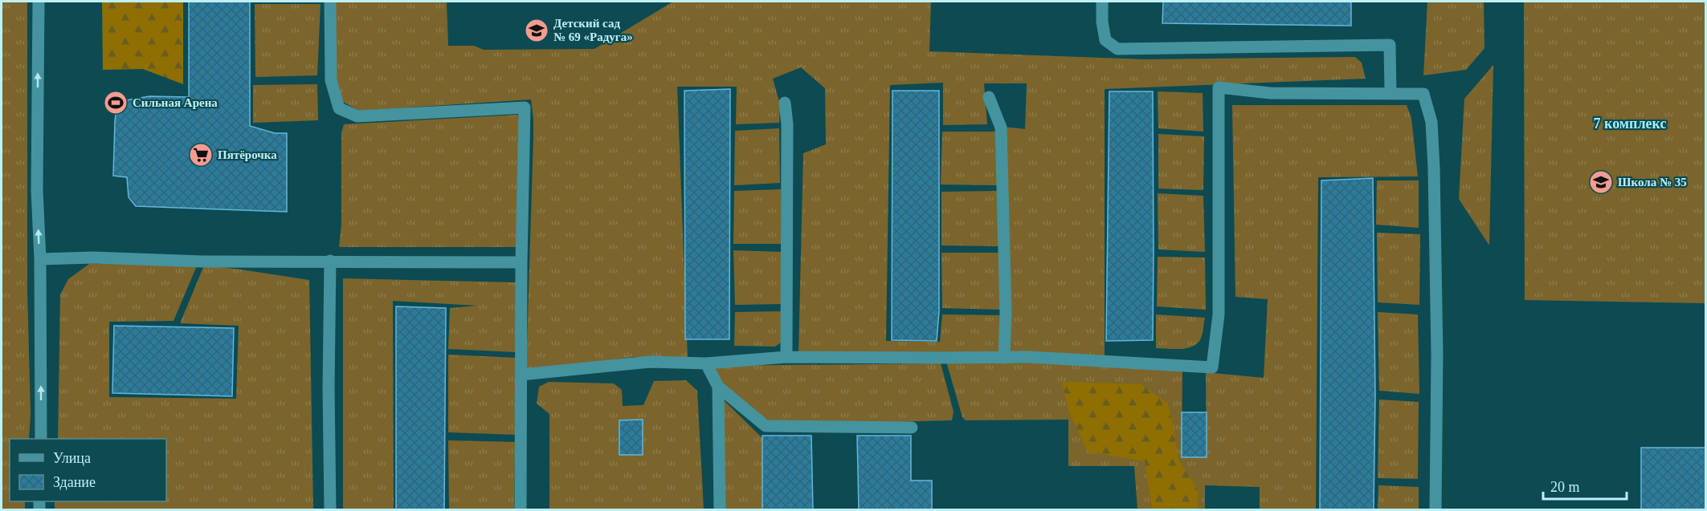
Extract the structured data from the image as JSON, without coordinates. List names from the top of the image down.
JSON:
{
  "districts": ["7 комплекс"],
  "places": {
    "school or university": ["Детский сад № 69 «Радуга»", "Школа № 35"],
    "sports": ["Сильная Арена"],
    "supermarket": ["Пятёрочка"]
  },
  "legend": ["Улица", "Здание"],
  "scale_bar": "20 m"
}
